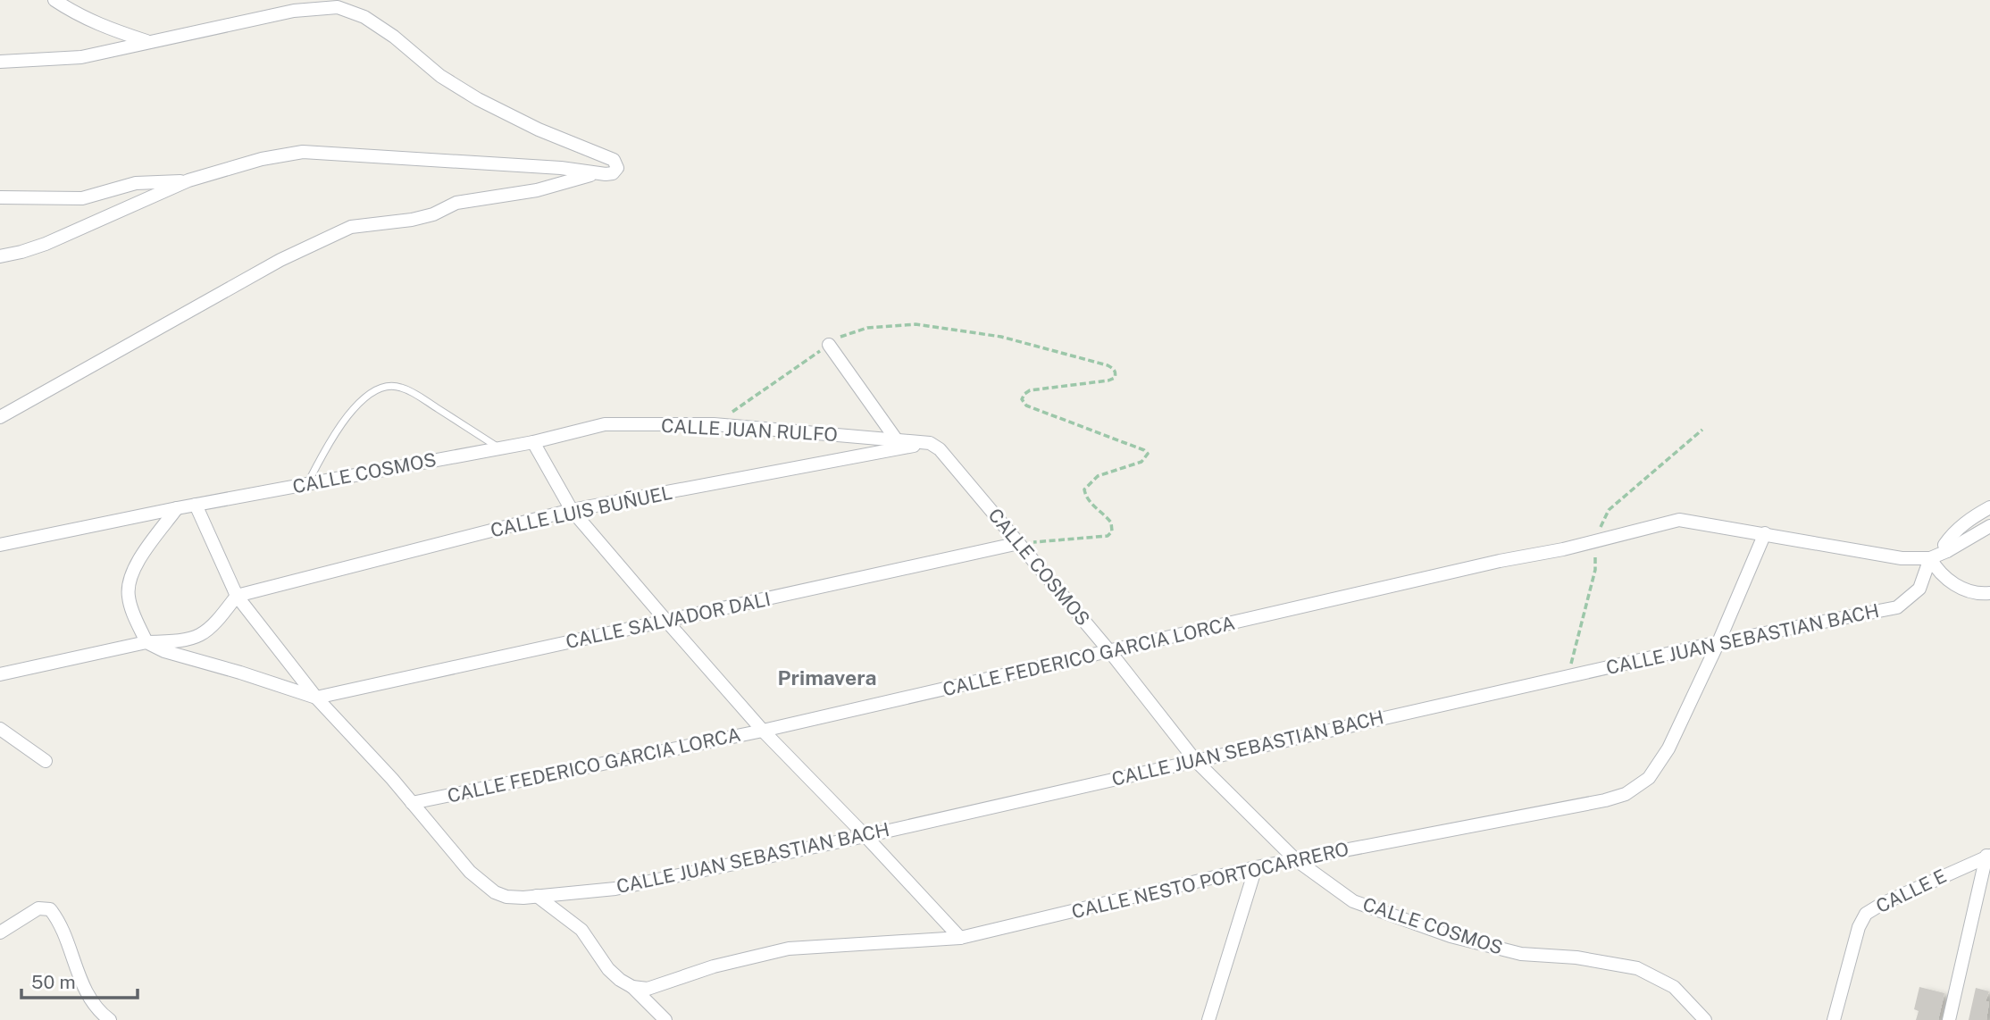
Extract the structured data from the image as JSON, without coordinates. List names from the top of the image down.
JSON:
{
  "streets": {
    "street": [
      "CALLE JUAN RULFO",
      "CALLE COSMOS",
      "CALLE LUIS BUÑUEL",
      "CALLE SALVADOR DALI",
      "CALLE JUAN SEBASTIAN BACH",
      "CALLE FEDERICO GARCIA LORCA",
      "CALLE NESTO PORTOCARRERO",
      "CALLE E"
    ]
  },
  "crossings": [
    ["CALLE JUAN RULFO", "CALLE COSMOS"],
    ["CALLE JUAN RULFO", "CALLE LUIS BUÑUEL"],
    ["CALLE COSMOS", "CALLE LUIS BUÑUEL"],
    ["CALLE COSMOS", "CALLE SALVADOR DALI"],
    ["CALLE COSMOS", "CALLE JUAN SEBASTIAN BACH"],
    ["CALLE COSMOS", "CALLE FEDERICO GARCIA LORCA"],
    ["CALLE COSMOS", "CALLE NESTO PORTOCARRERO"],
    ["CALLE LUIS BUÑUEL", "CALLE JUAN SEBASTIAN BACH"],
    ["CALLE SALVADOR DALI", "CALLE JUAN SEBASTIAN BACH"],
    ["CALLE JUAN SEBASTIAN BACH", "CALLE FEDERICO GARCIA LORCA"],
    ["CALLE JUAN SEBASTIAN BACH", "CALLE NESTO PORTOCARRERO"],
    ["CALLE FEDERICO GARCIA LORCA", "CALLE NESTO PORTOCARRERO"]
  ],
  "districts": ["Primavera"],
  "scale_bar": "50 m"
}
